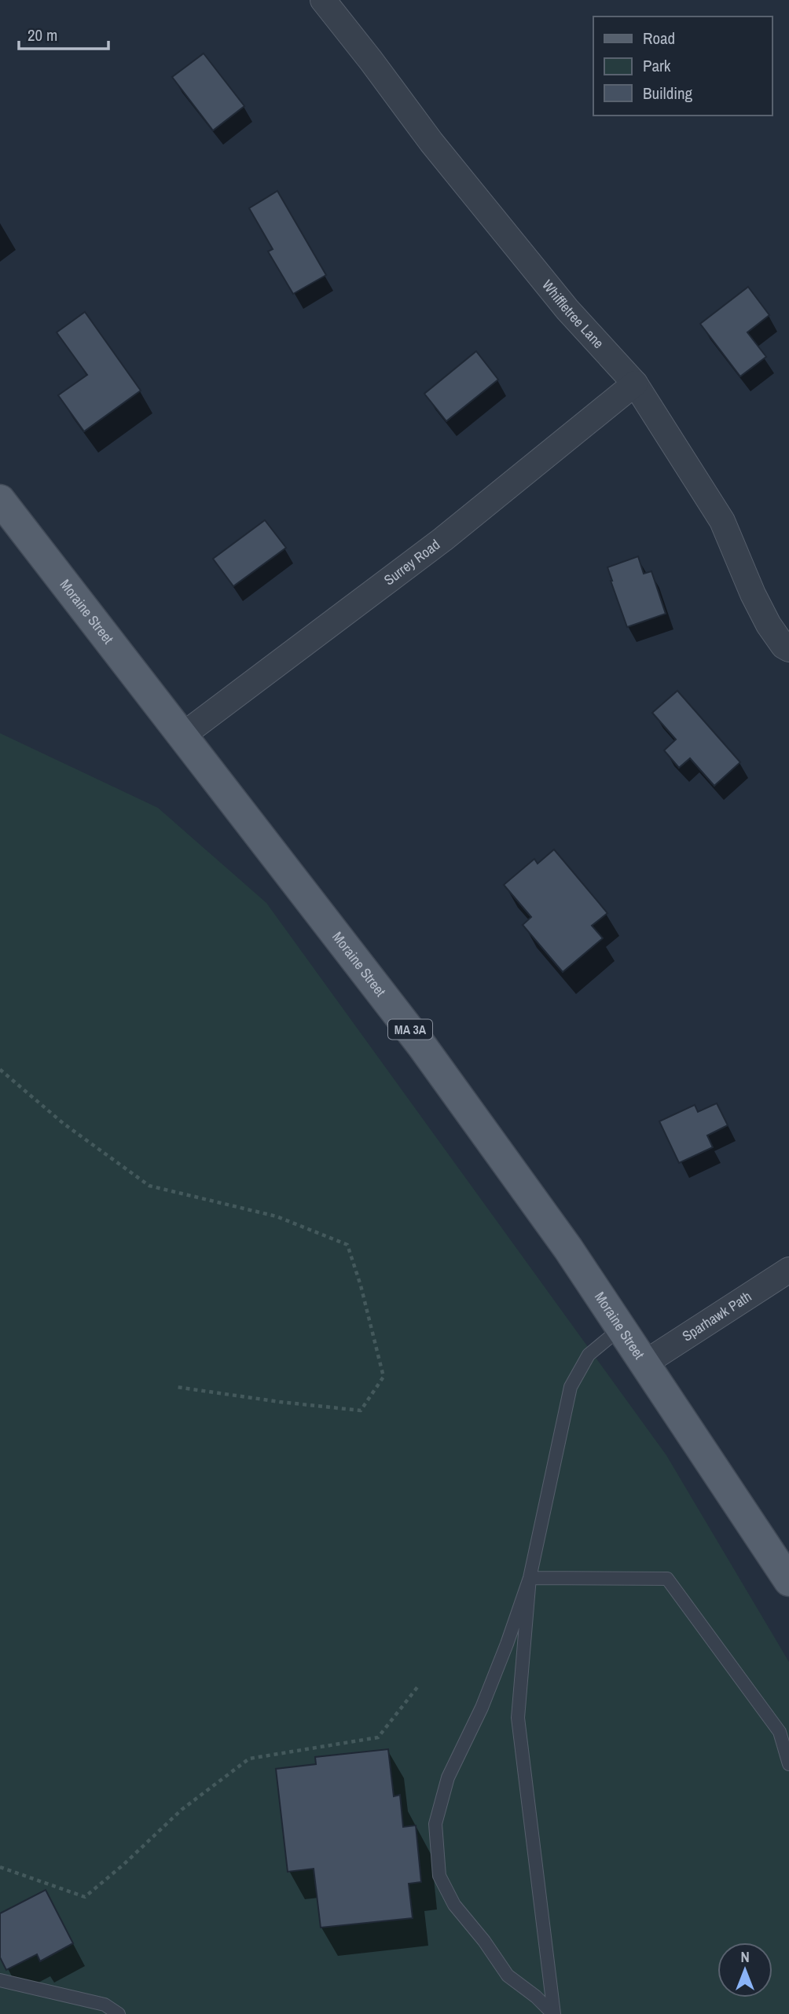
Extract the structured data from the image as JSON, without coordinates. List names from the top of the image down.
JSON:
{
  "streets": {
    "main road": ["Moraine Street", "MA 3A"],
    "street": ["Whiffletree Lane", "Surrey Road", "Sparhawk Path"]
  },
  "crossings": [
    ["Whiffletree Lane", "Surrey Road"],
    ["Surrey Road", "Moraine Street"],
    ["Moraine Street", "Sparhawk Path"]
  ],
  "legend": ["Road", "Park", "Building"],
  "scale_bar": "20 m",
  "north": "top"
}
